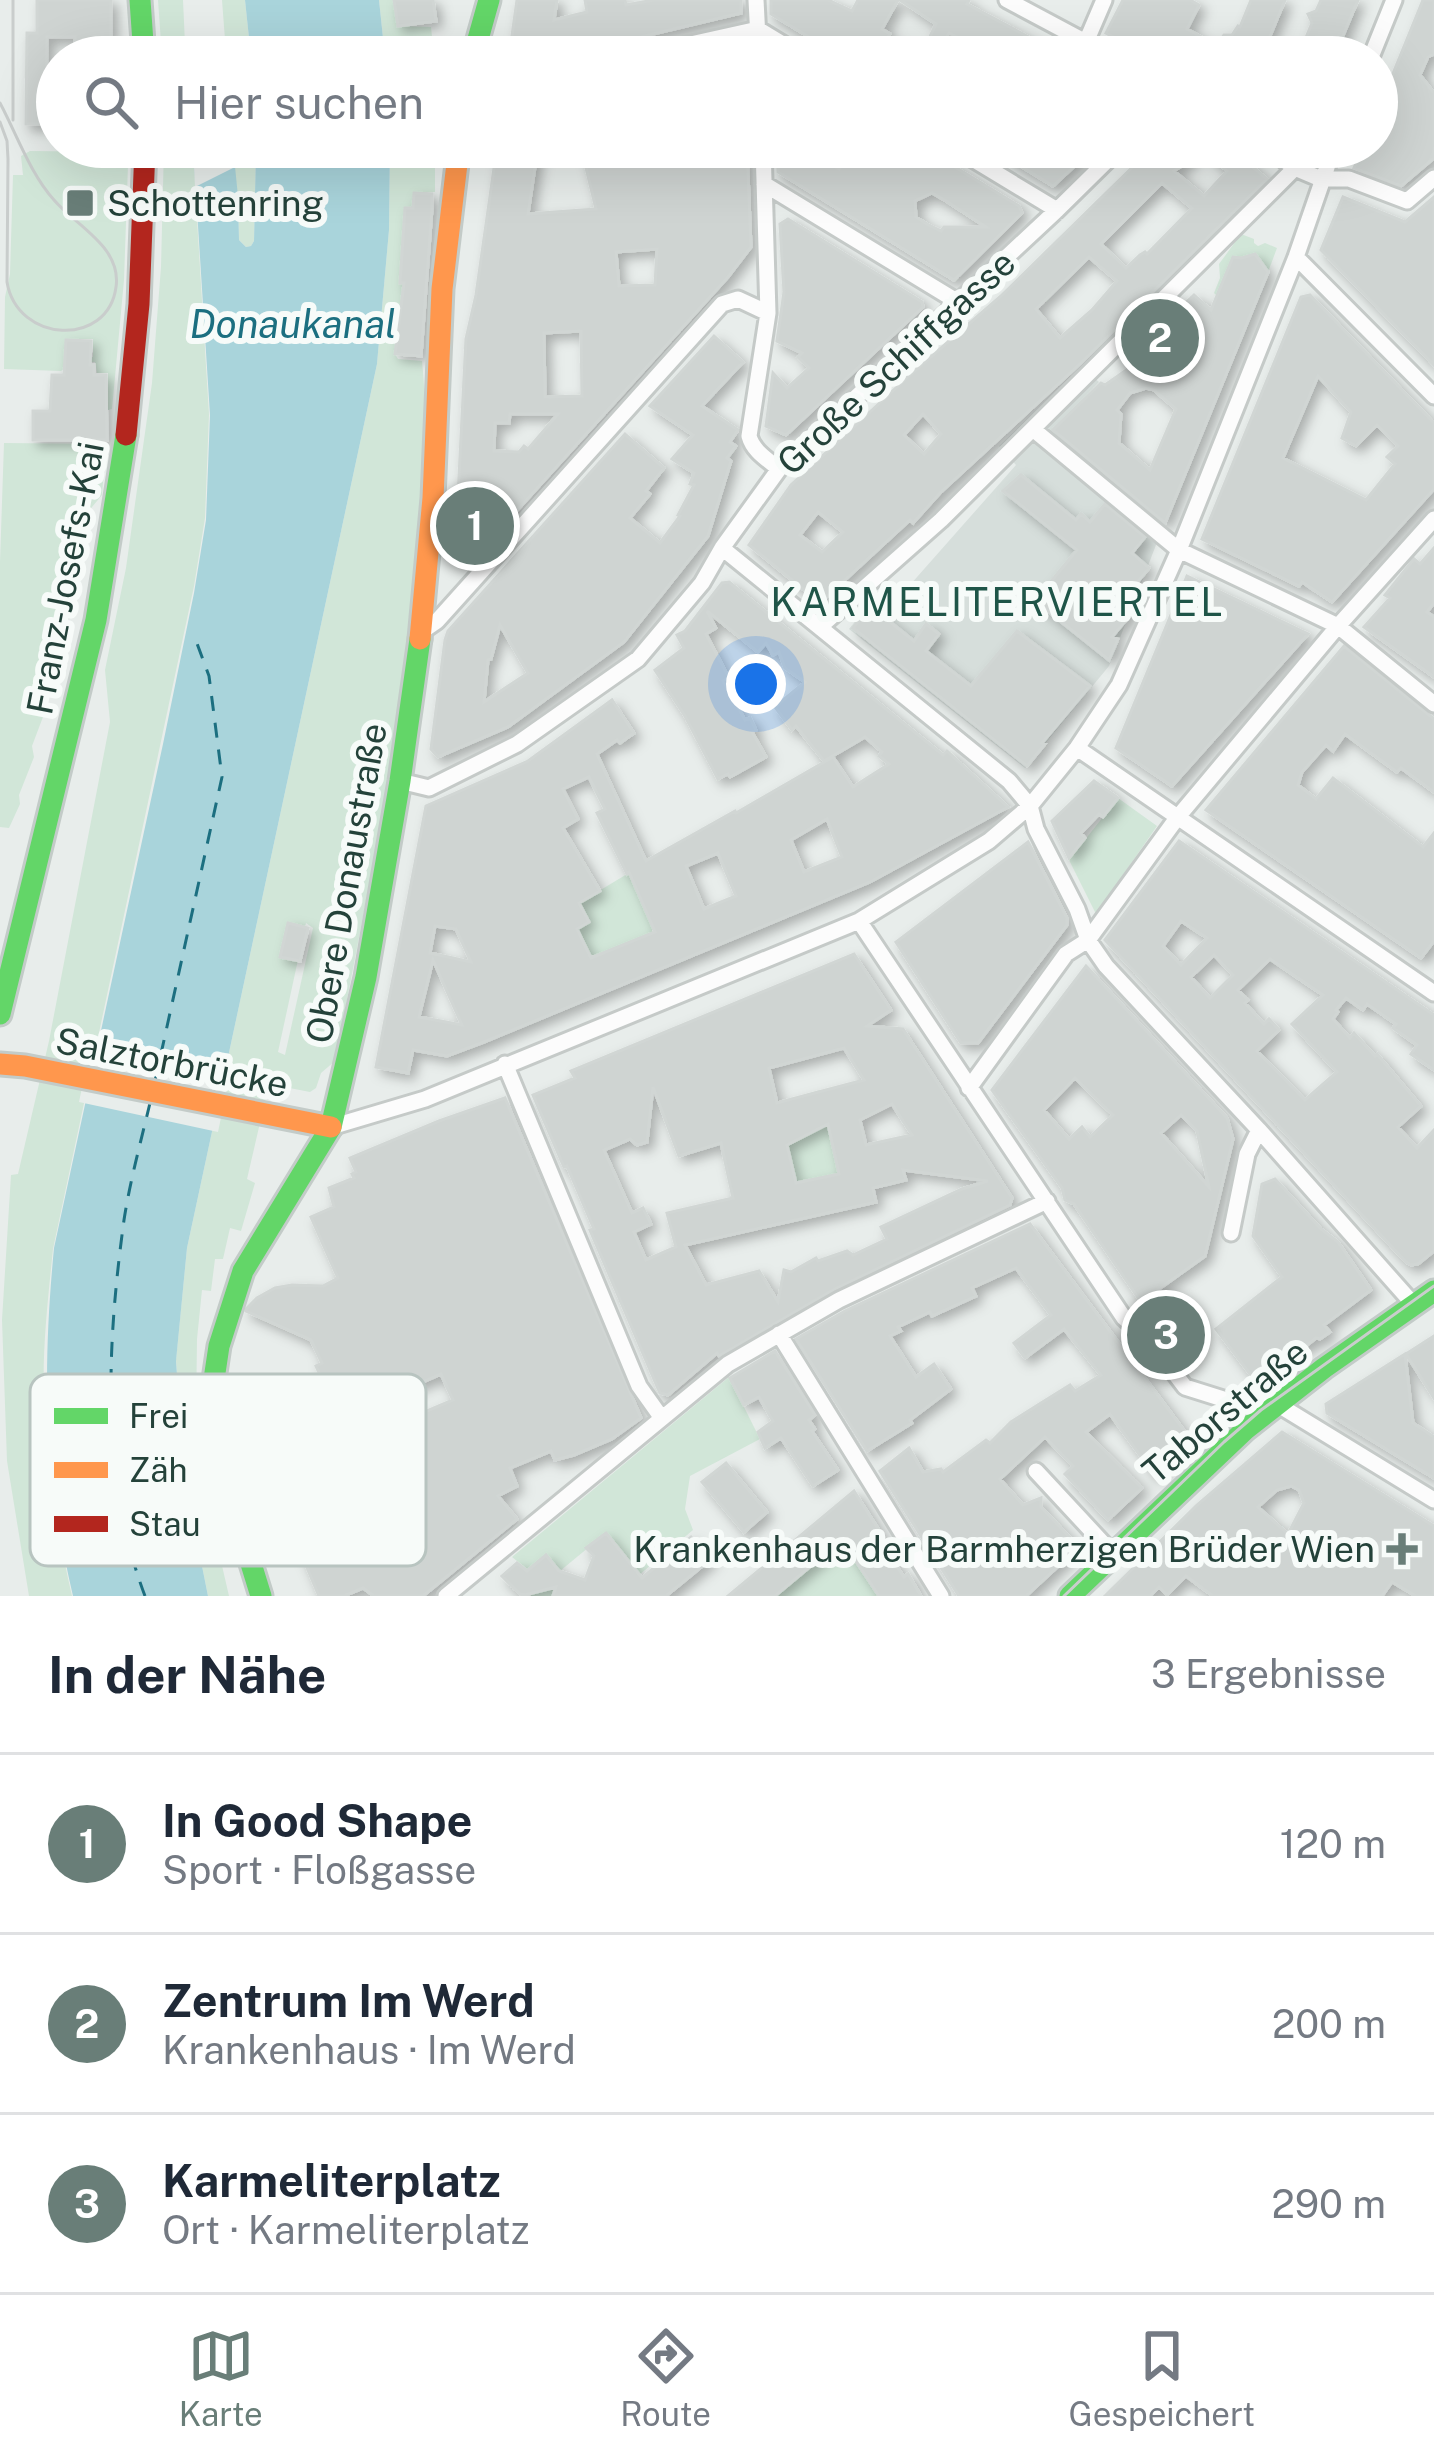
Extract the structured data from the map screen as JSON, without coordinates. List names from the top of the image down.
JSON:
{
  "streets": {
    "main road": [
      "Franz-Josefs-Kai",
      "Obere Donaustraße",
      "Salztorbrücke",
      "Taborstraße"
    ],
    "street": ["Große Schiffgasse"]
  },
  "crossings": [
    ["Große Schiffgasse", "Obere Donaustraße"],
    ["Obere Donaustraße", "Salztorbrücke"]
  ],
  "districts": ["KARMELITERVIERTEL"],
  "water": ["Donaukanal"],
  "places": {
    "transit": ["Schottenring"],
    "health": ["Krankenhaus der Barmherzigen Brüder Wien"]
  },
  "legend": ["Frei", "Zäh", "Stau"],
  "page": {
    "search": "Hier suchen",
    "pins": ["2", "1", "3"],
    "heading": ["In der Nähe", "3 Ergebnisse"],
    "list": [
      {
        "mark": "1",
        "name": "In Good Shape",
        "note": "Sport · Floßgasse",
        "value": "120 m"
      },
      {
        "mark": "2",
        "name": "Zentrum Im Werd",
        "note": "Krankenhaus · Im Werd",
        "value": "200 m"
      },
      {
        "mark": "3",
        "name": "Karmeliterplatz",
        "note": "Ort · Karmeliterplatz",
        "value": "290 m"
      }
    ],
    "nav": ["Karte", "Route", "Gespeichert"]
  }
}
